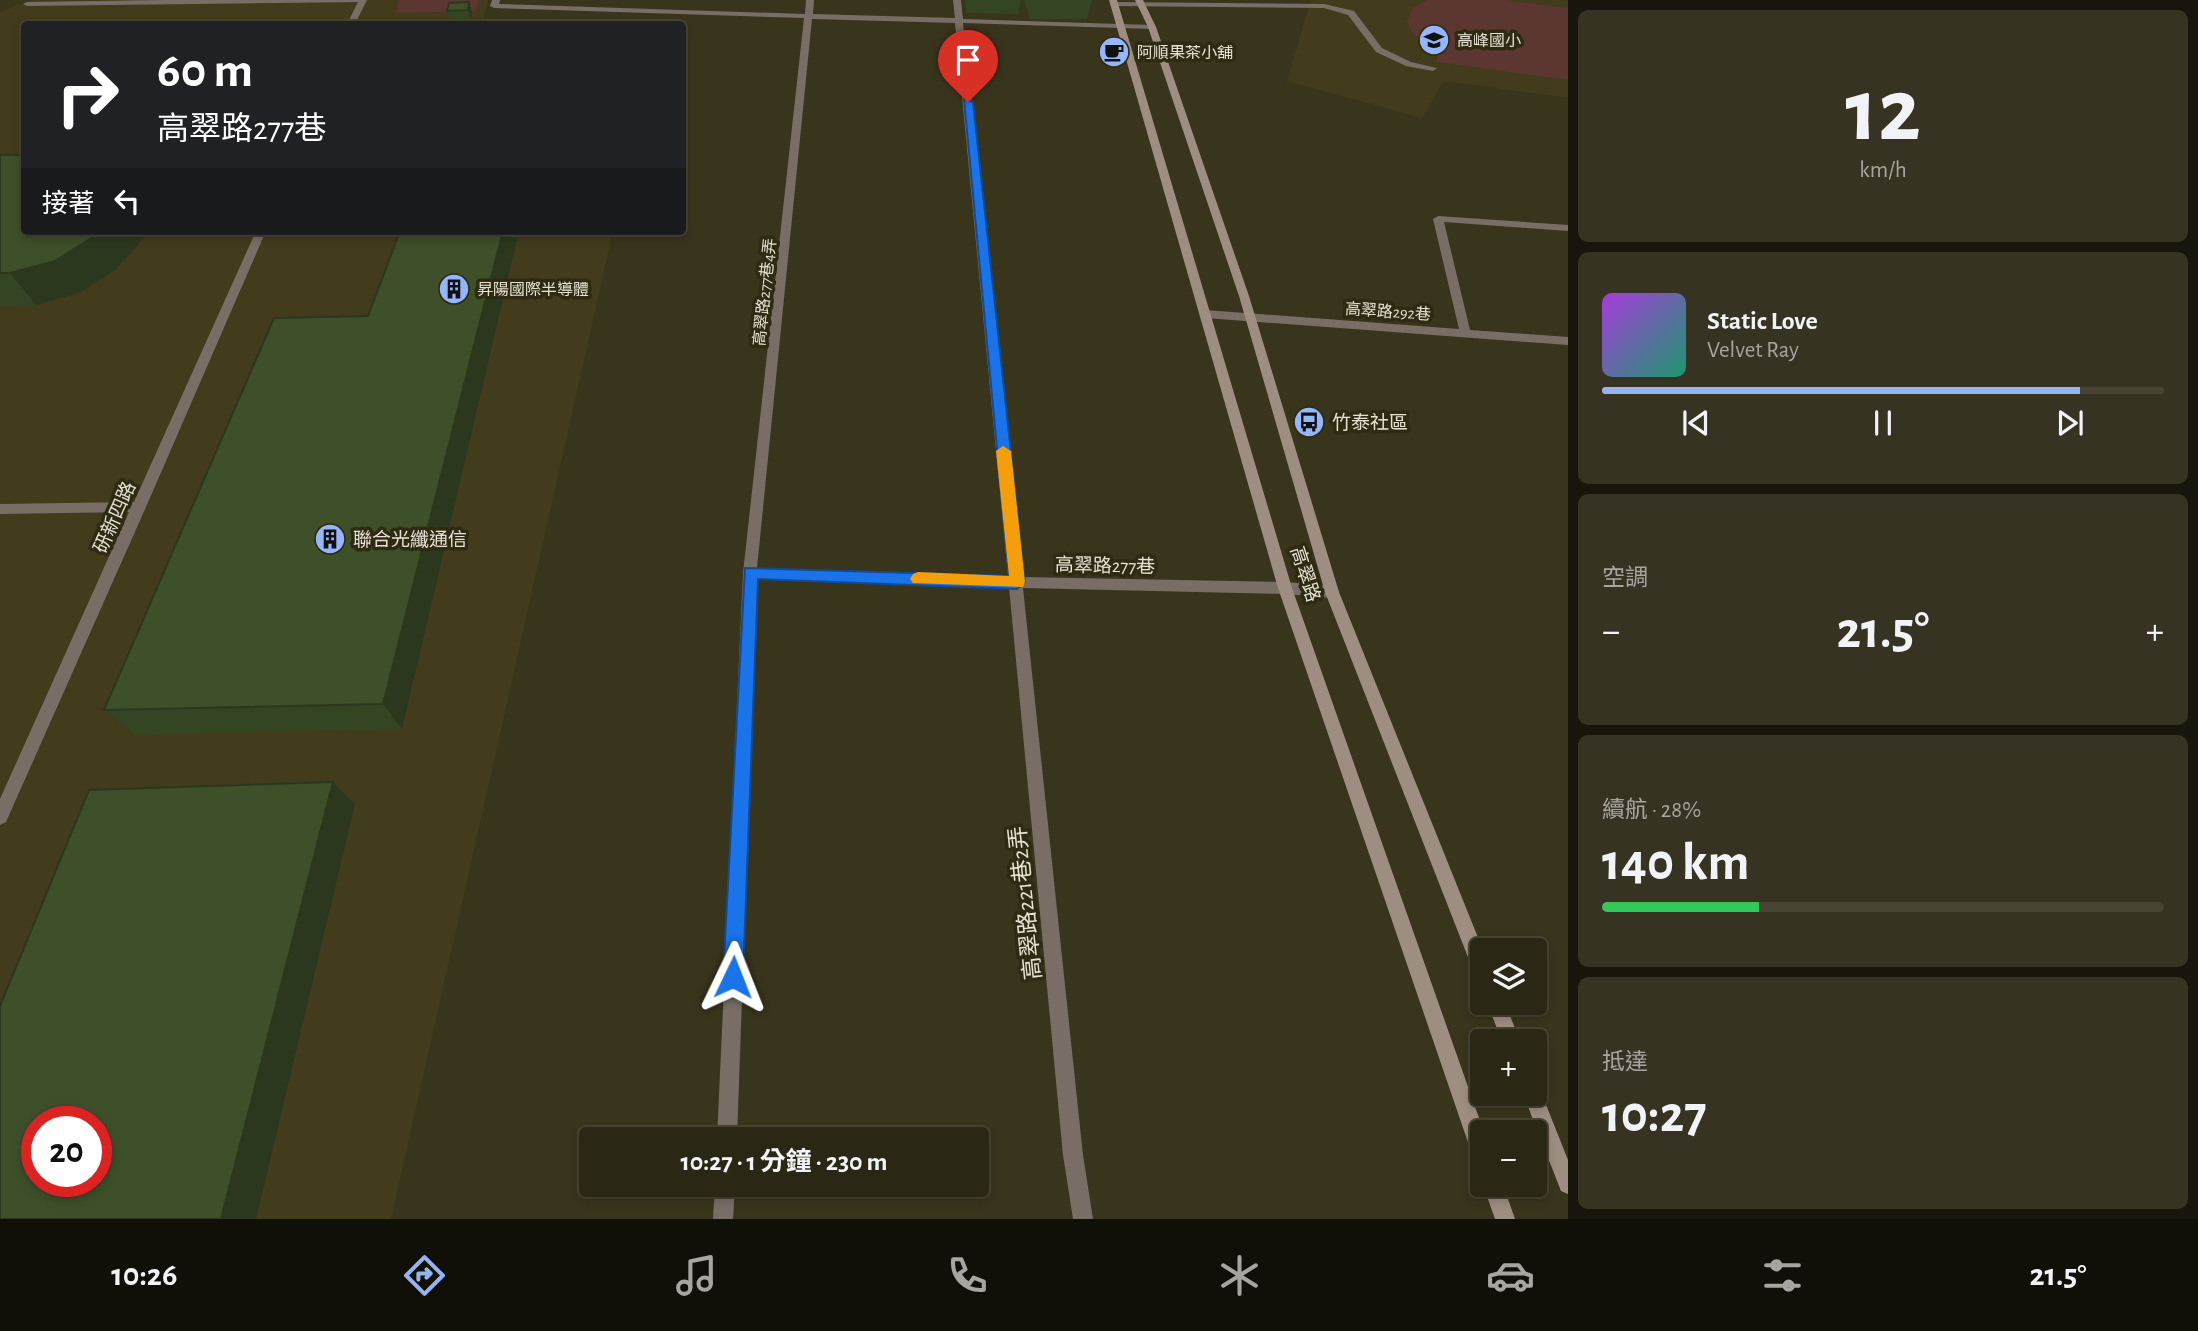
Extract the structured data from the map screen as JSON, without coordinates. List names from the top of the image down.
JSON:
{
  "streets": {
    "street": [
      "高翠路277巷4弄",
      "高翠路292巷",
      "研新四路",
      "高翠路277巷",
      "高翠路",
      "高翠路221巷2弄"
    ]
  },
  "crossings": [
    ["高翠路277巷4弄", "高翠路277巷"],
    ["高翠路292巷", "高翠路"],
    ["高翠路277巷", "高翠路"],
    ["高翠路277巷", "高翠路221巷2弄"]
  ],
  "places": {
    "school or university": ["高峰國小"],
    "cafe": ["阿順果茶小舖"],
    "building": ["昇陽國際半導體", "聯合光纖通信"],
    "bus stop": ["竹泰社區"]
  },
  "page": {
    "tile": [
      ["12", "km/h"],
      "空調",
      ["續航 · 28%", "140 km"],
      ["抵達", "10:27"]
    ],
    "turn": ["60 m", "高翠路277巷"],
    "then": "接著",
    "song": ["Static Love", "Velvet Ray"],
    "heat": ["−", "21.5°", "+"],
    "map_buttons": ["+", "−"],
    "limit": "20",
    "trip": "10:27 · 1 分鐘 · 230 m",
    "tabs": ["10:26", "21.5°"]
  }
}
